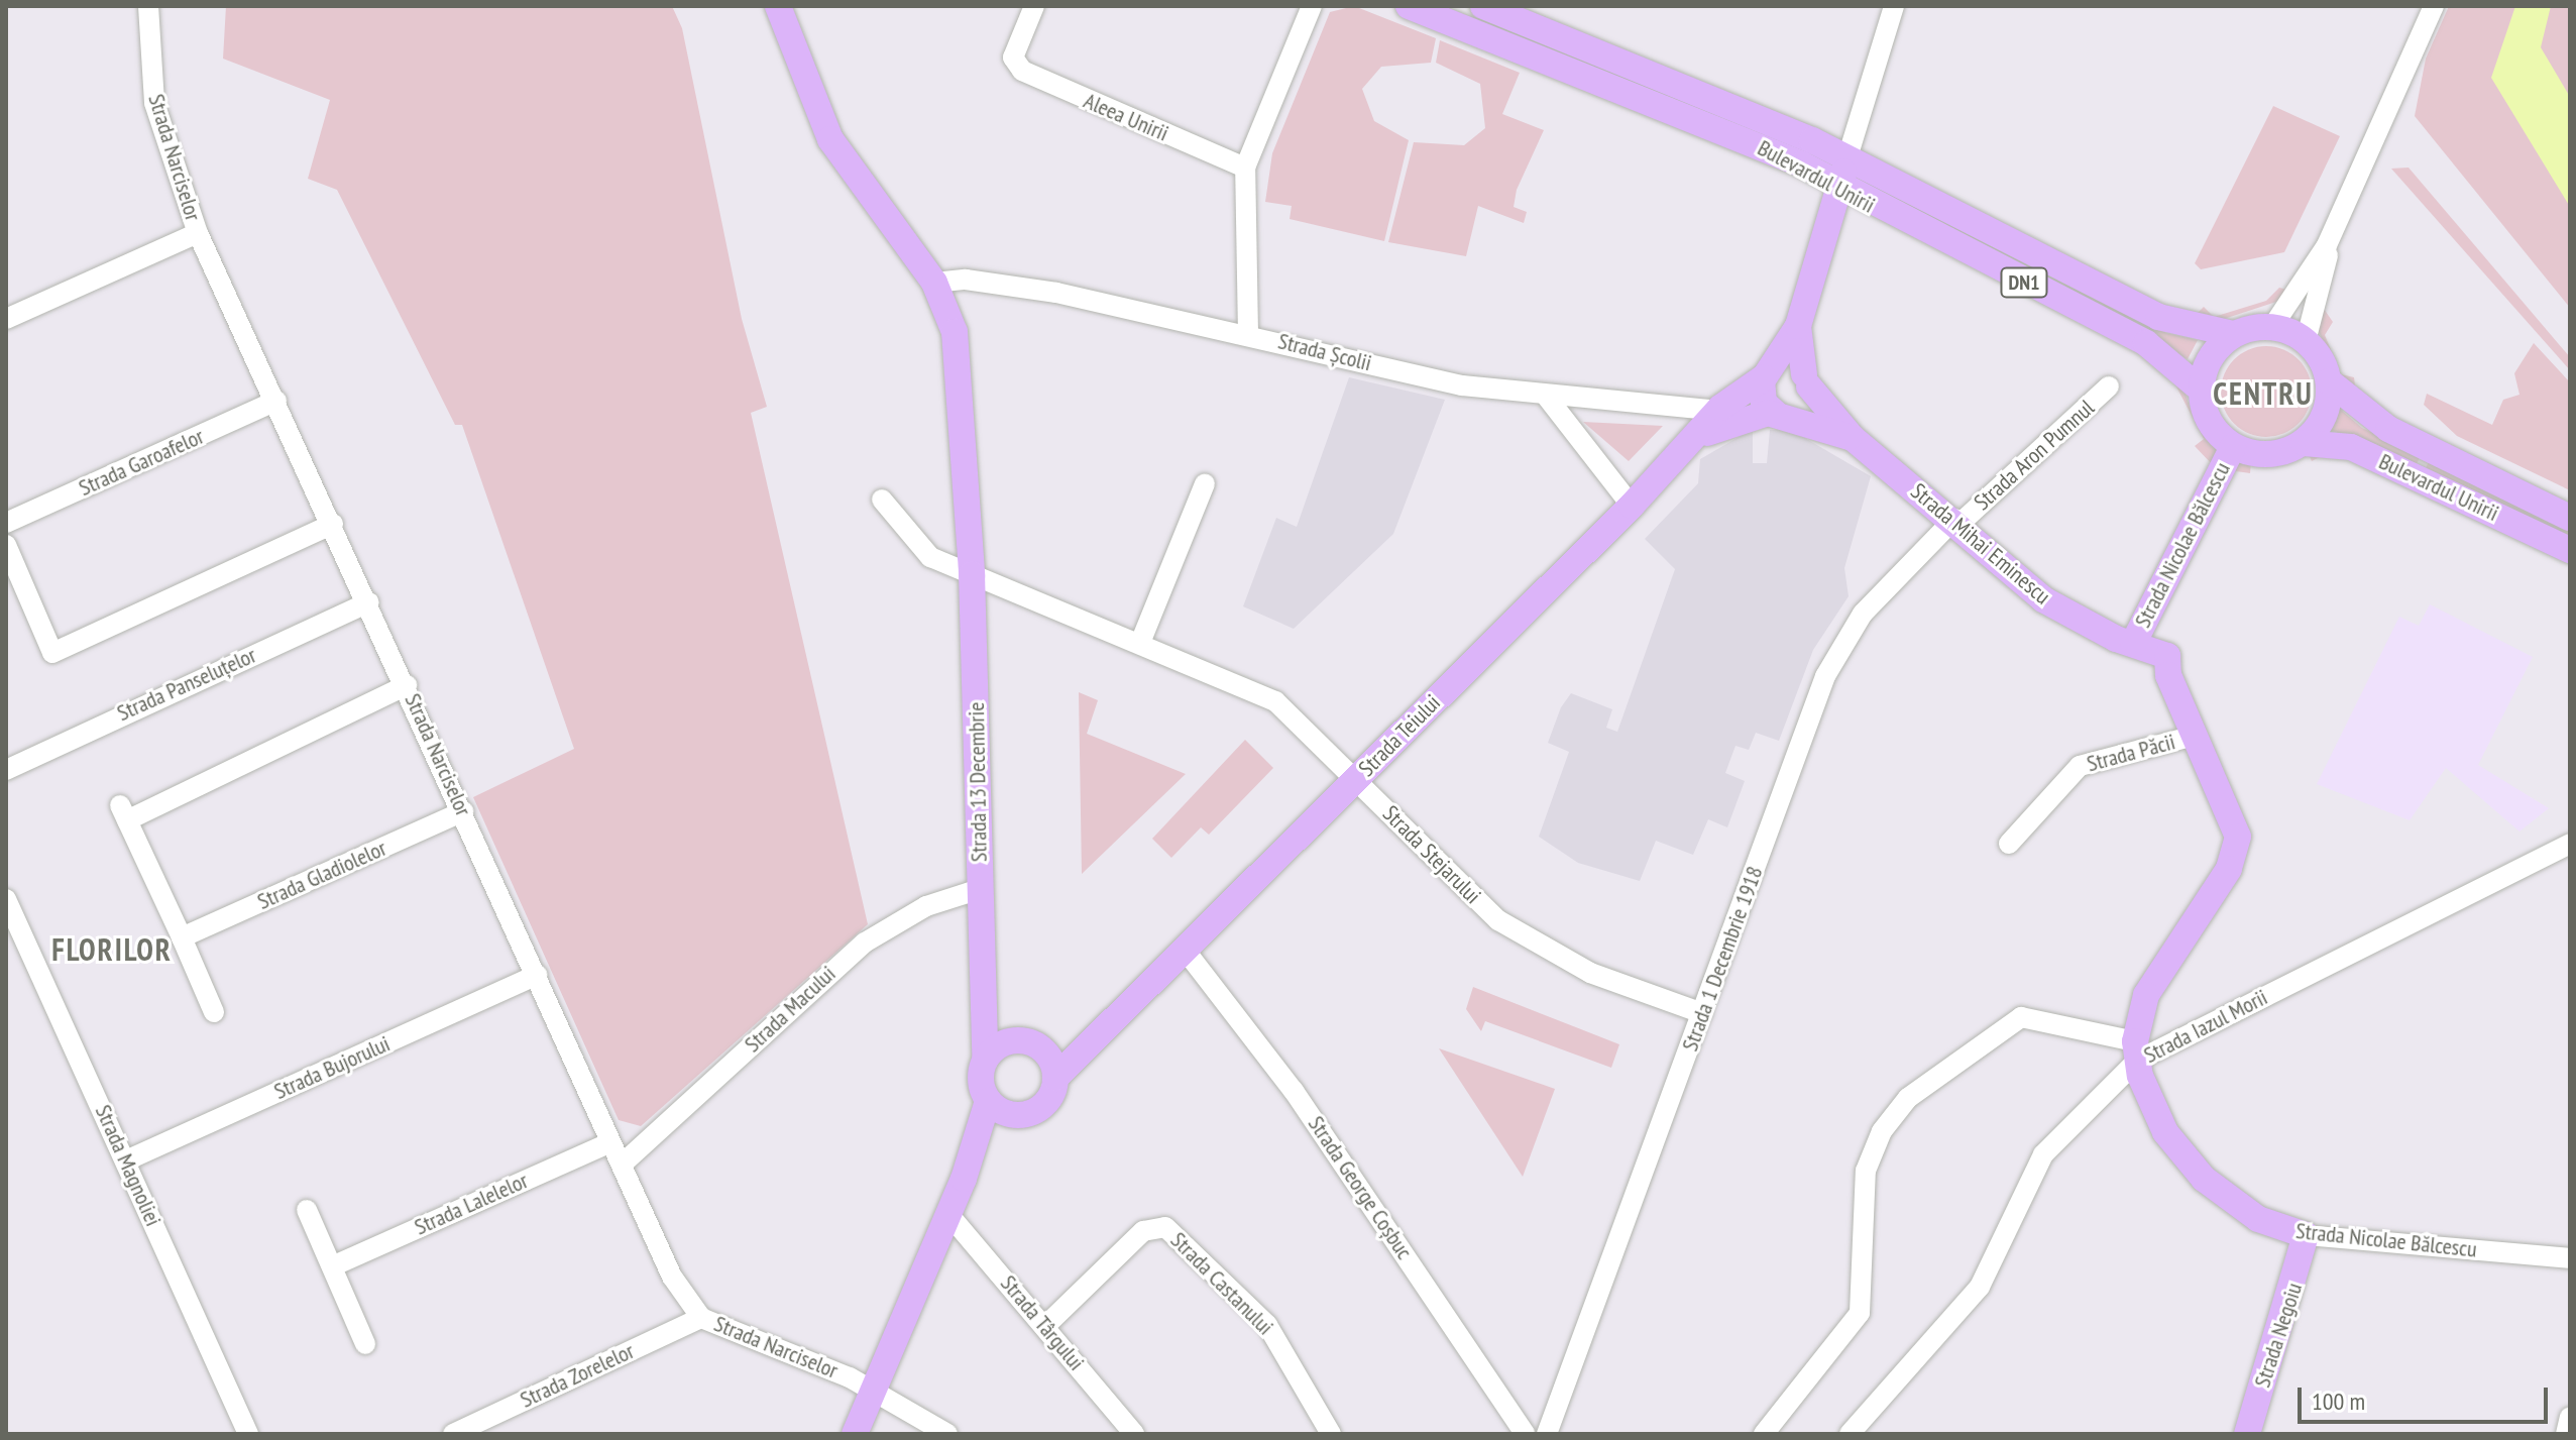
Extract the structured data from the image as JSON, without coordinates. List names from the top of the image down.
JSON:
{
  "streets": {
    "main road": [
      "Bulevardul Unirii",
      "DN1",
      "Strada Mihai Eminescu",
      "Strada Nicolae Bălcescu",
      "Strada Teiului",
      "Strada 13 Decembrie",
      "Strada Negoiu"
    ],
    "street": [
      "Aleea Unirii",
      "Strada Narciselor",
      "Strada Școlii",
      "Strada Aron Pumnul",
      "Strada Garoafelor",
      "Strada Panseluțelor",
      "Strada Păcii",
      "Strada Stejarului",
      "Strada Gladiolelor",
      "Strada 1 Decembrie 1918",
      "Strada Macului",
      "Strada Iazul Morii",
      "Strada Bujorului",
      "Strada Magnoliei",
      "Strada George Coșbuc",
      "Strada Lalelelor",
      "Strada Castanului",
      "Strada Târgului",
      "Strada Zorelelor"
    ]
  },
  "crossings": [
    ["Strada Narciselor", "Strada Garoafelor"],
    ["Strada Narciselor", "Strada Panseluțelor"],
    ["Strada Narciselor", "Strada Gladiolelor"],
    ["Strada Narciselor", "Strada Macului"],
    ["Strada Narciselor", "Strada Bujorului"],
    ["Strada Narciselor", "Strada Lalelelor"],
    ["Strada Narciselor", "Strada Zorelelor"],
    ["Bulevardul Unirii", "Strada Nicolae Bălcescu"],
    ["Strada Școlii", "Strada 13 Decembrie"],
    ["Strada Aron Pumnul", "Strada Mihai Eminescu"],
    ["Strada Aron Pumnul", "Strada 1 Decembrie 1918"],
    ["Strada Mihai Eminescu", "Strada Nicolae Bălcescu"],
    ["Strada Mihai Eminescu", "Strada 1 Decembrie 1918"],
    ["Strada Nicolae Bălcescu", "Strada Păcii"],
    ["Strada Nicolae Bălcescu", "Strada Iazul Morii"],
    ["Strada Nicolae Bălcescu", "Strada Negoiu"],
    ["Strada Teiului", "Strada 13 Decembrie"],
    ["Strada Teiului", "Strada Stejarului"],
    ["Strada Teiului", "Strada George Coșbuc"],
    ["Strada 13 Decembrie", "Strada Stejarului"],
    ["Strada 13 Decembrie", "Strada Macului"],
    ["Strada Stejarului", "Strada 1 Decembrie 1918"],
    ["Strada Bujorului", "Strada Magnoliei"],
    ["Strada Castanului", "Strada Târgului"]
  ],
  "districts": ["CENTRU", "FLORILOR"],
  "scale_bar": "100 m"
}
